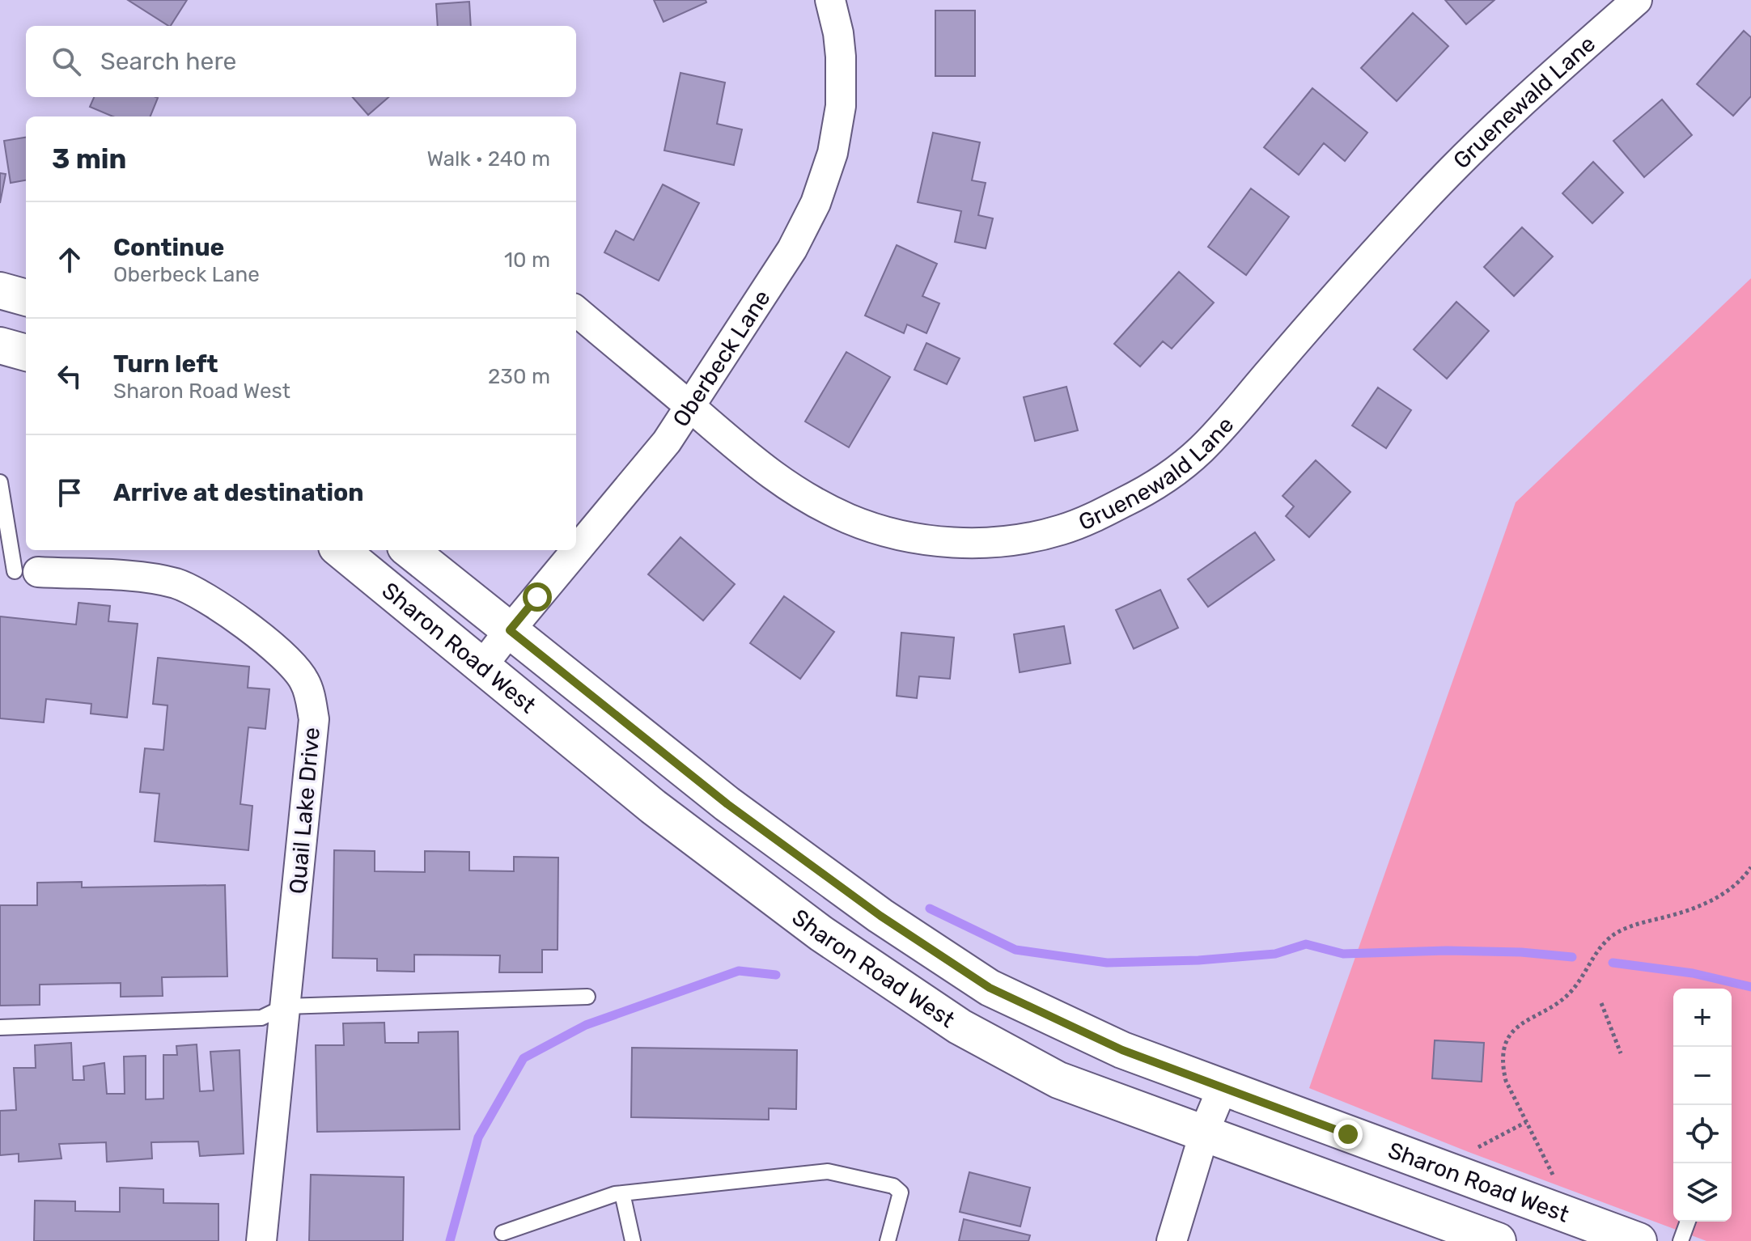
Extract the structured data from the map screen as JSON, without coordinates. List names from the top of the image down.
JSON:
{
  "streets": {
    "main road": ["Sharon Road West"],
    "street": ["Gruenewald Lane", "Oberbeck Lane", "Quail Lake Drive"]
  },
  "crossings": [
    ["Gruenewald Lane", "Oberbeck Lane"],
    ["Oberbeck Lane", "Sharon Road West"]
  ],
  "page": {
    "search": "Search here",
    "heading": ["3 min", "Walk · 240 m"],
    "list": [
      ["Continue", "Oberbeck Lane", "10 m"],
      ["Turn left", "Sharon Road West", "230 m"],
      "Arrive at destination"
    ],
    "map_buttons": ["+", "−"]
  }
}
